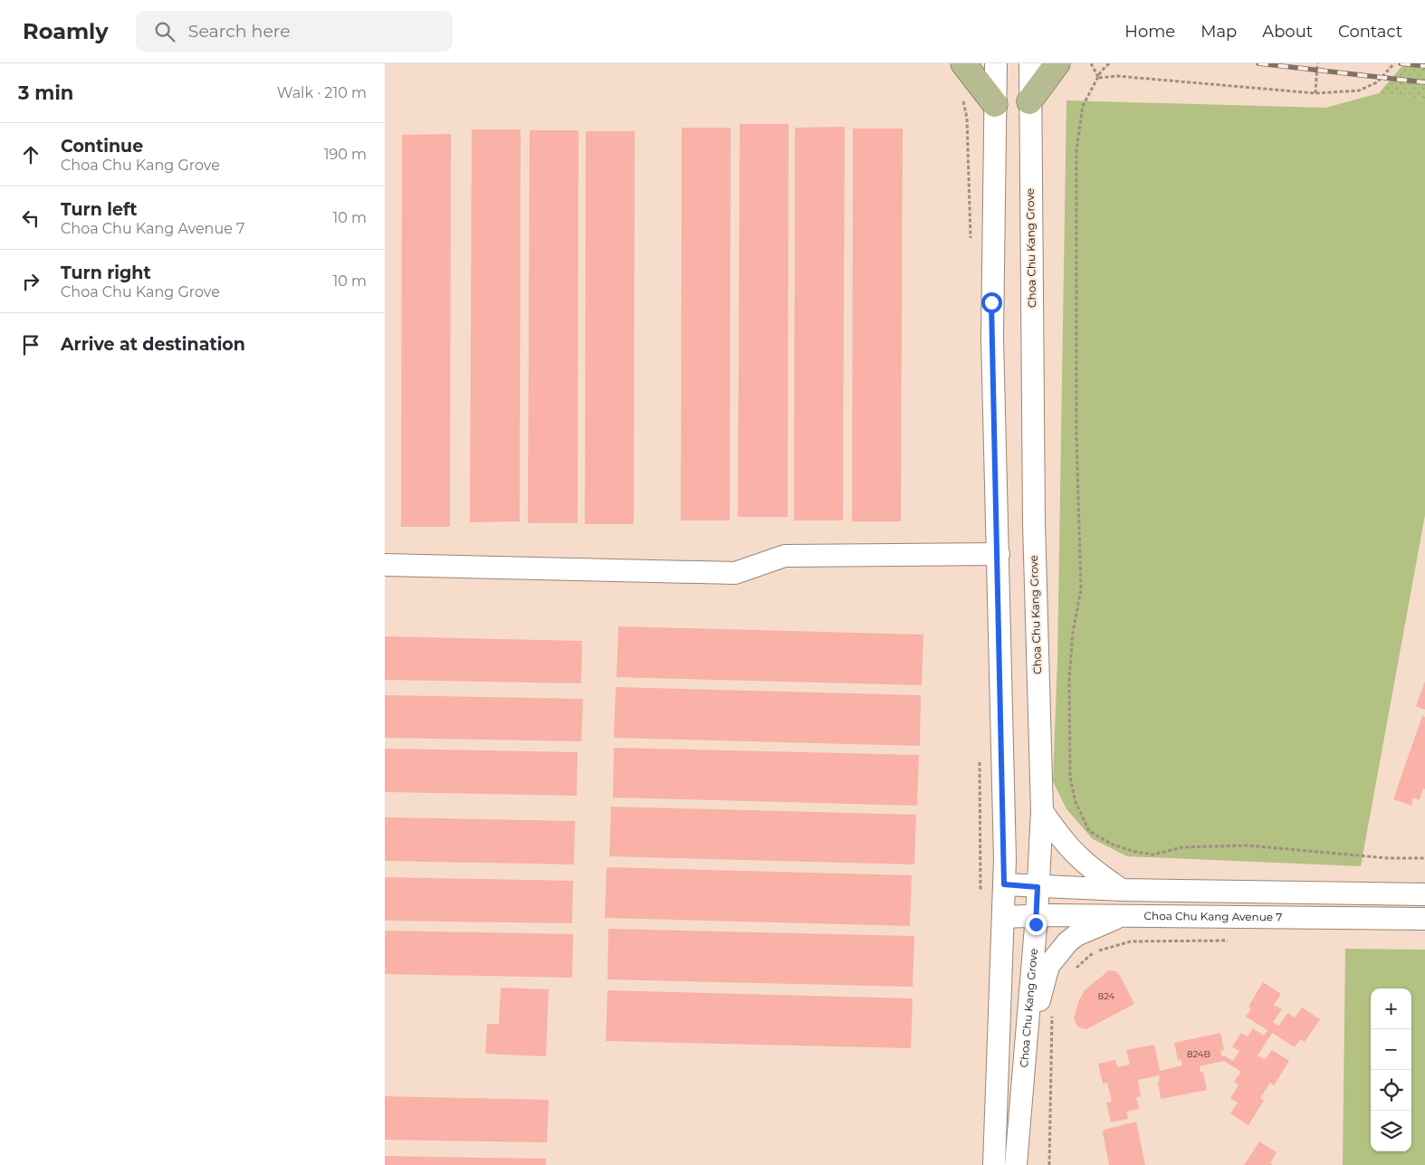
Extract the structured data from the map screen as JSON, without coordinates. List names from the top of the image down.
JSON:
{
  "streets": {
    "street": ["Choa Chu Kang Grove", "Choa Chu Kang Avenue 7"]
  },
  "crossings": [
    ["Choa Chu Kang Grove", "Choa Chu Kang Avenue 7"]
  ],
  "house_numbers": ["824", "824B"],
  "page": {
    "header": "Roamly",
    "search": "Search here",
    "nav": [
      "Home",
      "Map",
      "About",
      "Contact"
    ],
    "heading": ["3 min", "Walk · 210 m"],
    "list": [
      ["Continue", "Choa Chu Kang Grove", "190 m"],
      ["Turn left", "Choa Chu Kang Avenue 7", "10 m"],
      ["Turn right", "Choa Chu Kang Grove", "10 m"],
      "Arrive at destination"
    ],
    "map_buttons": ["+", "−"]
  }
}
